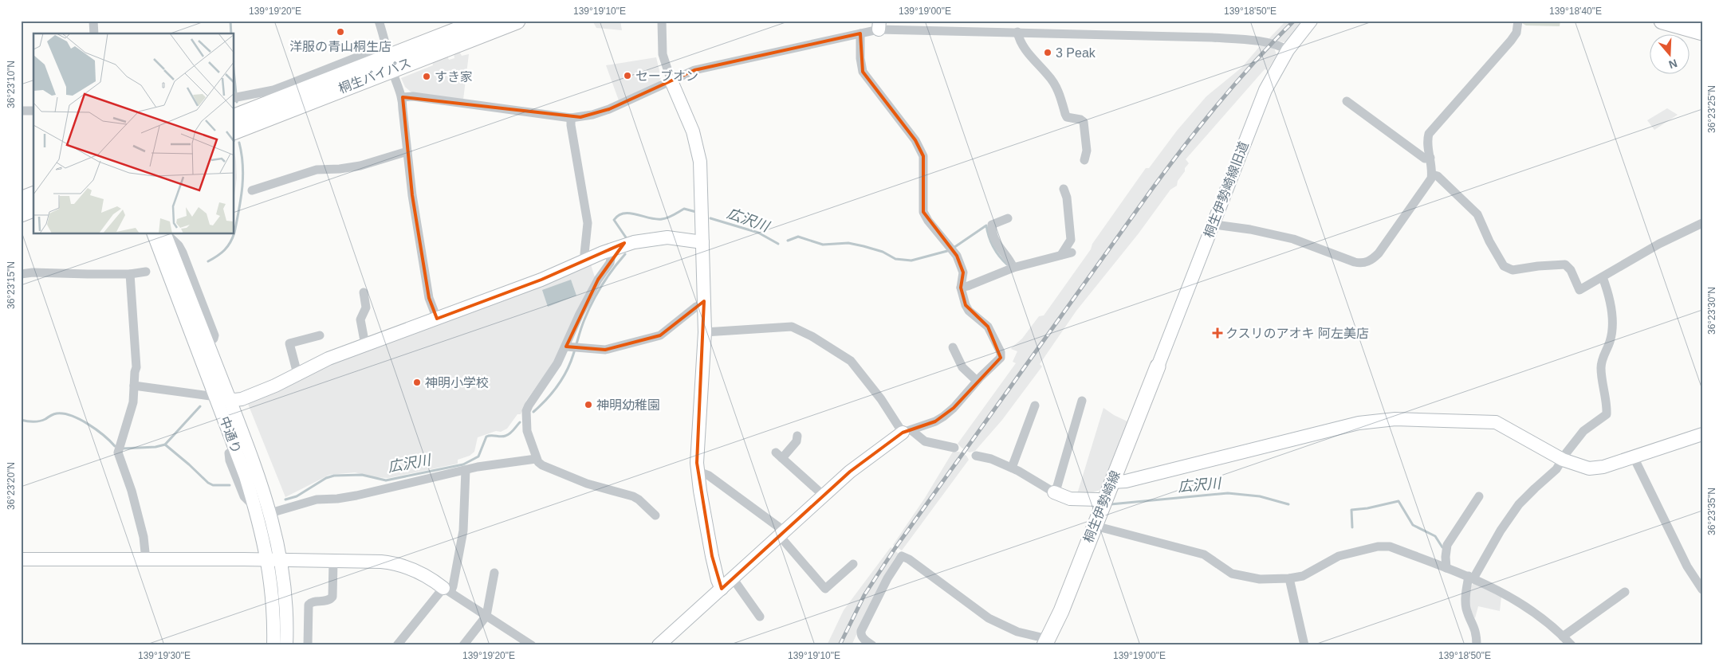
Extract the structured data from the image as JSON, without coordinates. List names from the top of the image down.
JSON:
{
  "streets": {
    "highway": ["桐生バイパス"],
    "main road": ["桐生伊勢崎線"],
    "street": ["桐生伊勢崎線旧道", "中通り"]
  },
  "crossings": [
    ["桐生伊勢崎線旧道", "桐生伊勢崎線"]
  ],
  "water": ["広沢川"],
  "places": {
    "other": [
      "洋服の青山桐生店",
      "3 Peak",
      "セーブオン",
      "すき家",
      "神明小学校",
      "神明幼稚園"
    ],
    "health": ["クスリのアオキ 阿左美店"]
  },
  "north": "bottom",
  "coordinates": [
    "139°19'20\"E",
    "139°19'10\"E",
    "139°19'00\"E",
    "139°18'50\"E",
    "139°18'40\"E",
    "36°23'10\"N",
    "36°23'25\"N",
    "36°23'15\"N",
    "36°23'30\"N",
    "36°23'20\"N",
    "36°23'35\"N",
    "139°19'30\"E"
  ]
}
